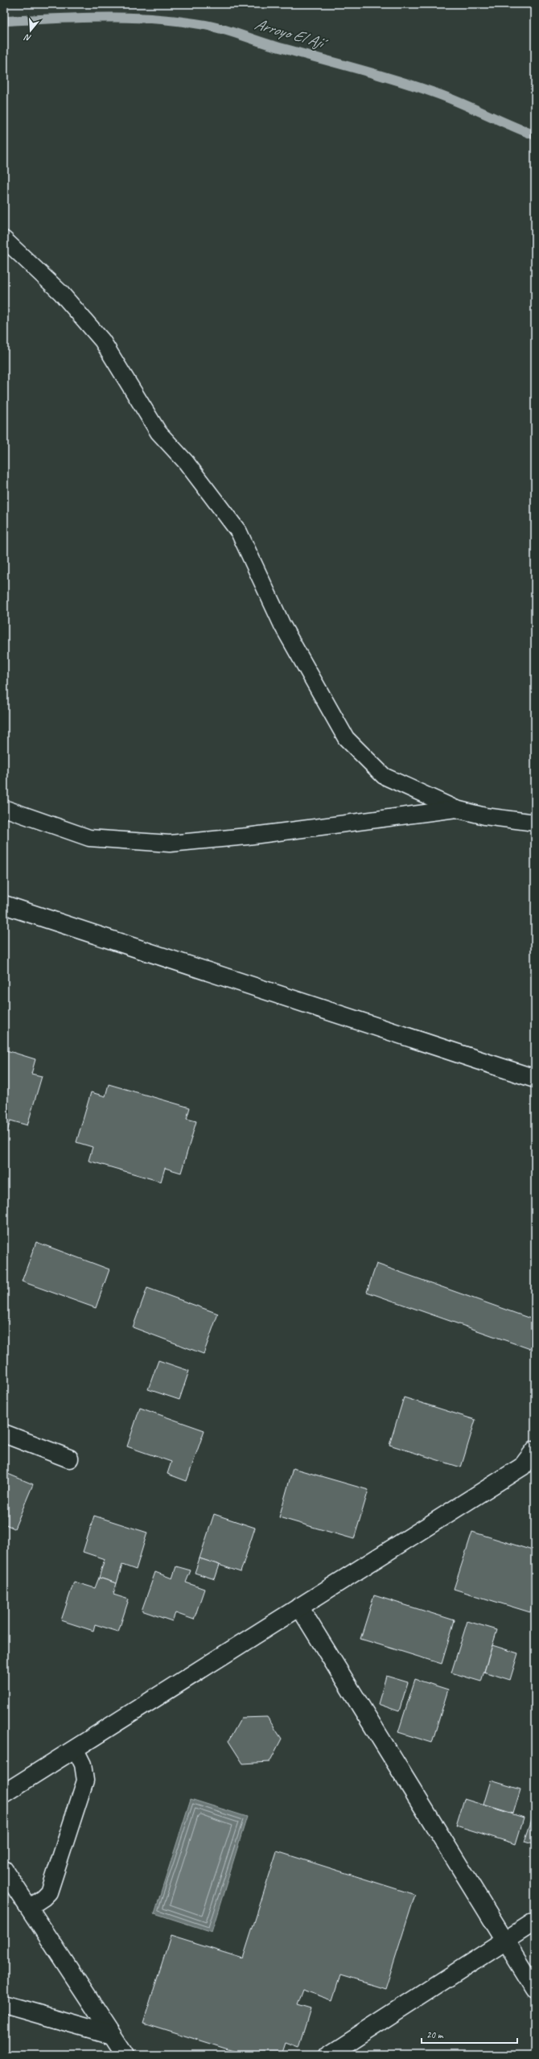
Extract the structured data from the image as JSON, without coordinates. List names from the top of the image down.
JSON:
{
  "water": ["Arroyo El Ají"],
  "scale_bar": "20 m",
  "north": "bottom"
}
